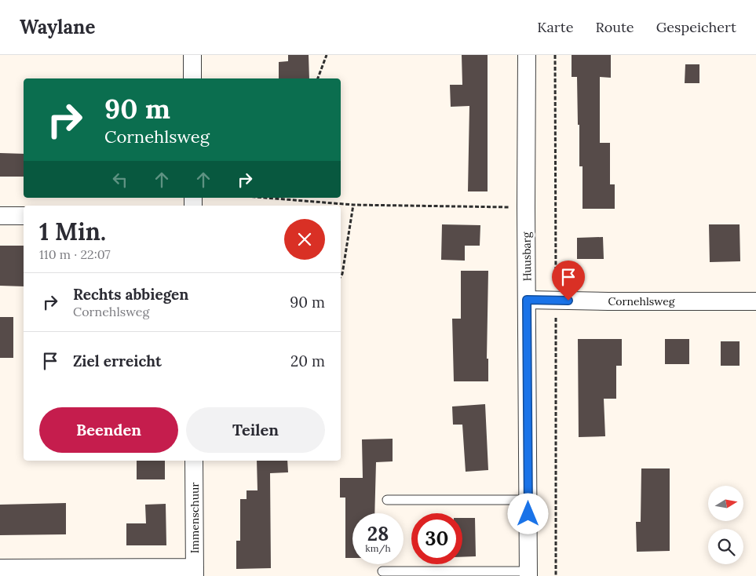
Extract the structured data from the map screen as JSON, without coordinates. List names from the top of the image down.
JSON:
{
  "streets": {
    "street": ["Huusbarg", "Cornehlsweg", "Immenschuur"]
  },
  "crossings": [
    ["Huusbarg", "Cornehlsweg"]
  ],
  "north": "right",
  "page": {
    "header": "Waylane",
    "nav": ["Karte", "Route", "Gespeichert"],
    "turn": ["90 m", "Cornehlsweg"],
    "heading": ["1 Min.", "110 m · 22:07"],
    "list": [
      {
        "name": "Rechts abbiegen",
        "note": "Cornehlsweg",
        "value": "90 m"
      },
      {
        "name": "Ziel erreicht",
        "value": "20 m"
      }
    ],
    "buttons": ["Beenden", "Teilen"],
    "speed": "28 km/h",
    "limit": "30"
  }
}
